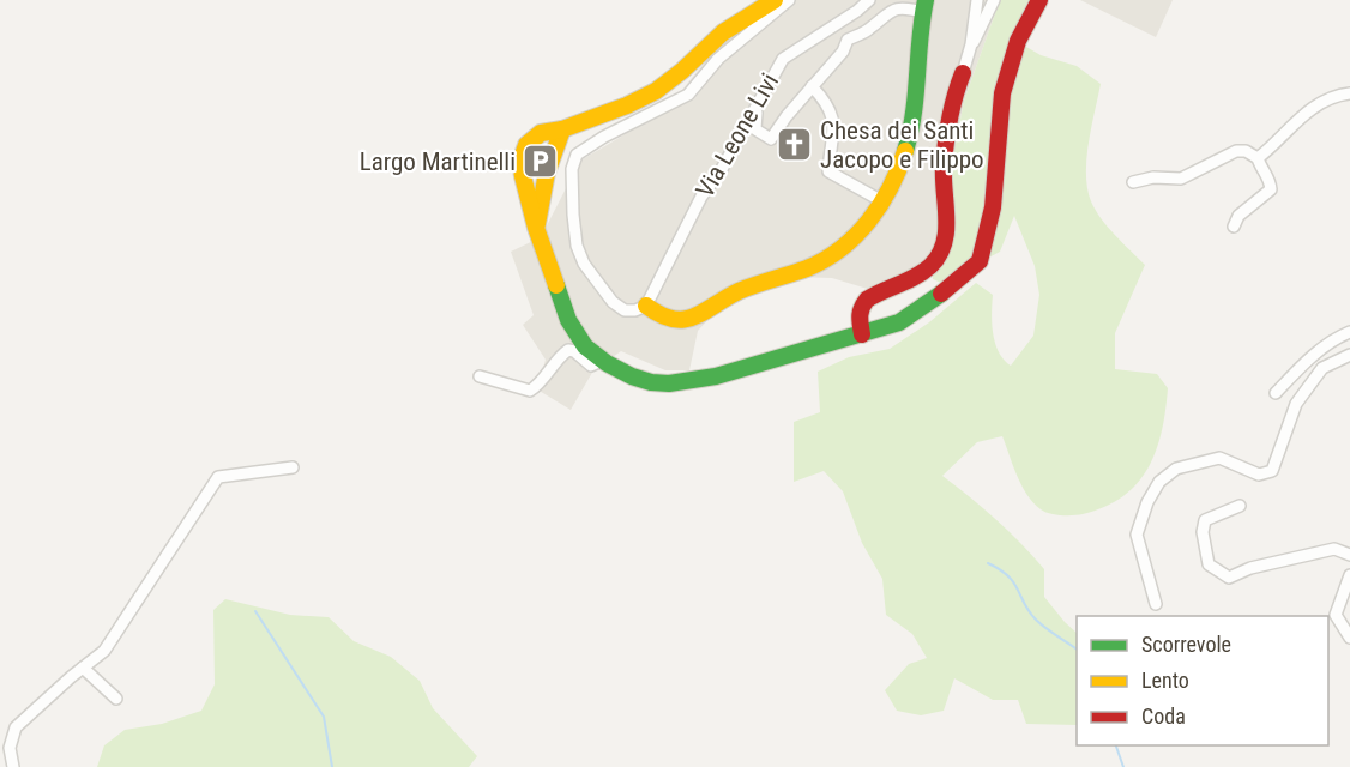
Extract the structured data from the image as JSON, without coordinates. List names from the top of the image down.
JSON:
{
  "streets": {
    "street": ["Via Leone Livi"]
  },
  "places": {
    "church": ["Chesa dei Santi Jacopo e Filippo"],
    "parking": ["Largo Martinelli"]
  },
  "legend": ["Scorrevole", "Lento", "Coda"]
}
